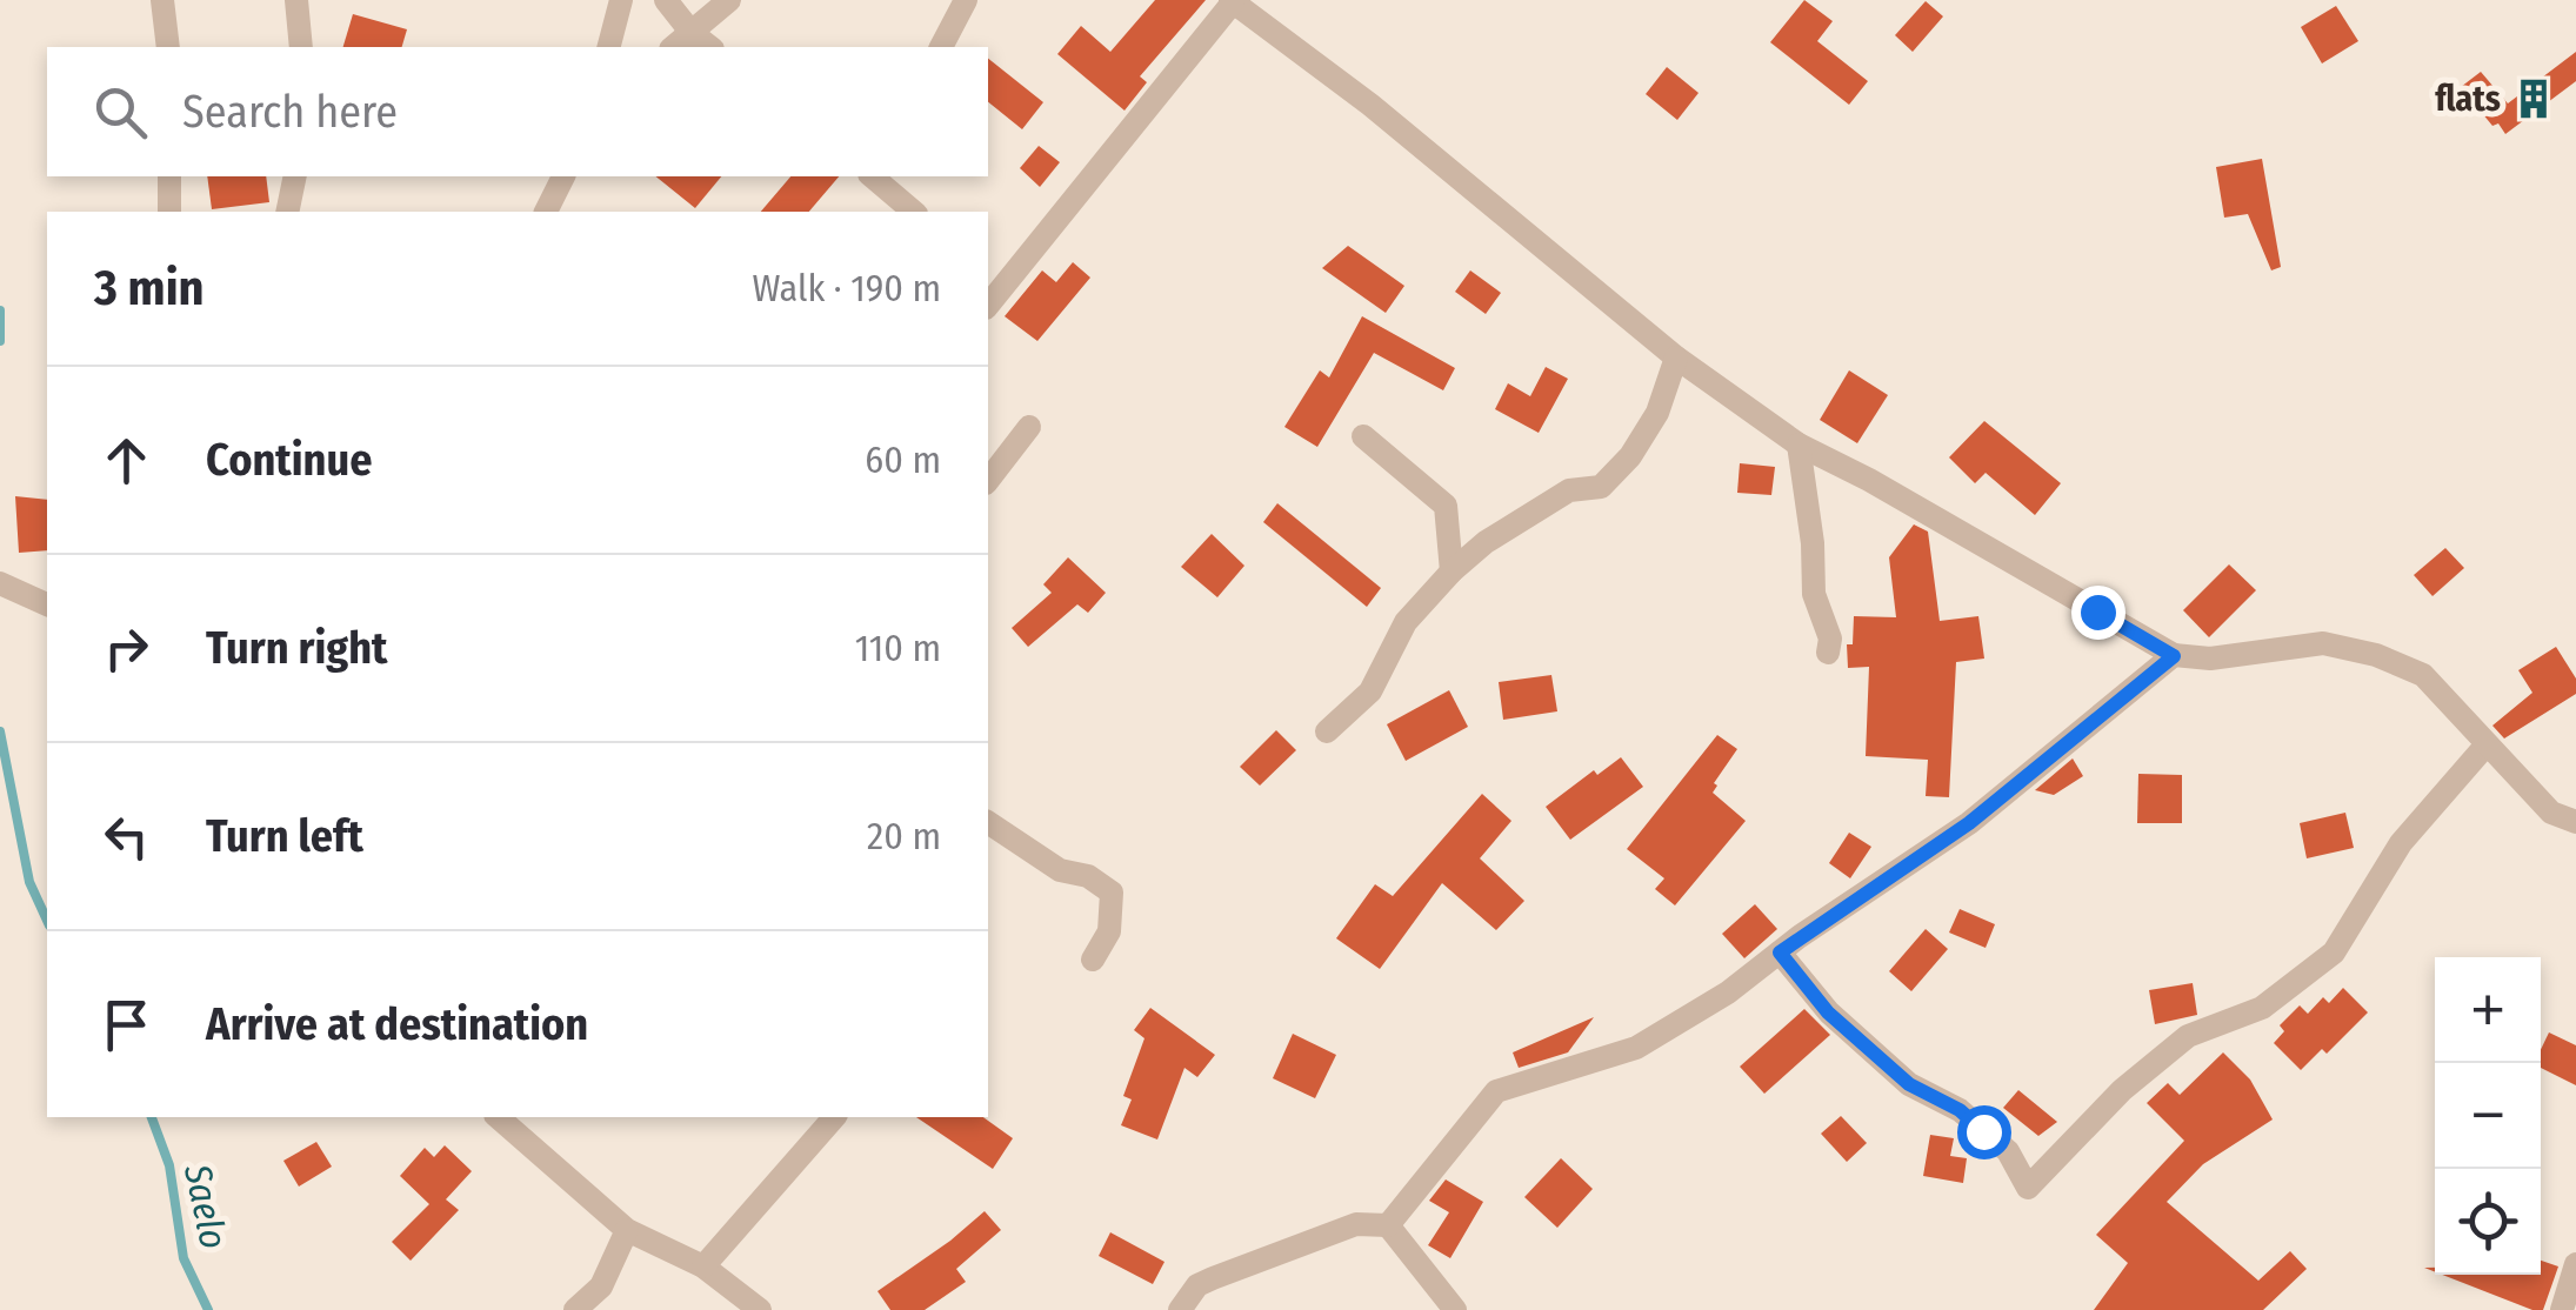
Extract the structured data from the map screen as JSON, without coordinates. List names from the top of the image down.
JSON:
{
  "water": ["Saelo"],
  "places": {
    "building": ["flats"]
  },
  "page": {
    "search": "Search here",
    "heading": ["3 min", "Walk · 190 m"],
    "list": [
      ["Continue", "60 m"],
      ["Turn right", "110 m"],
      ["Turn left", "20 m"],
      "Arrive at destination"
    ],
    "map_buttons": ["+", "−"]
  }
}
